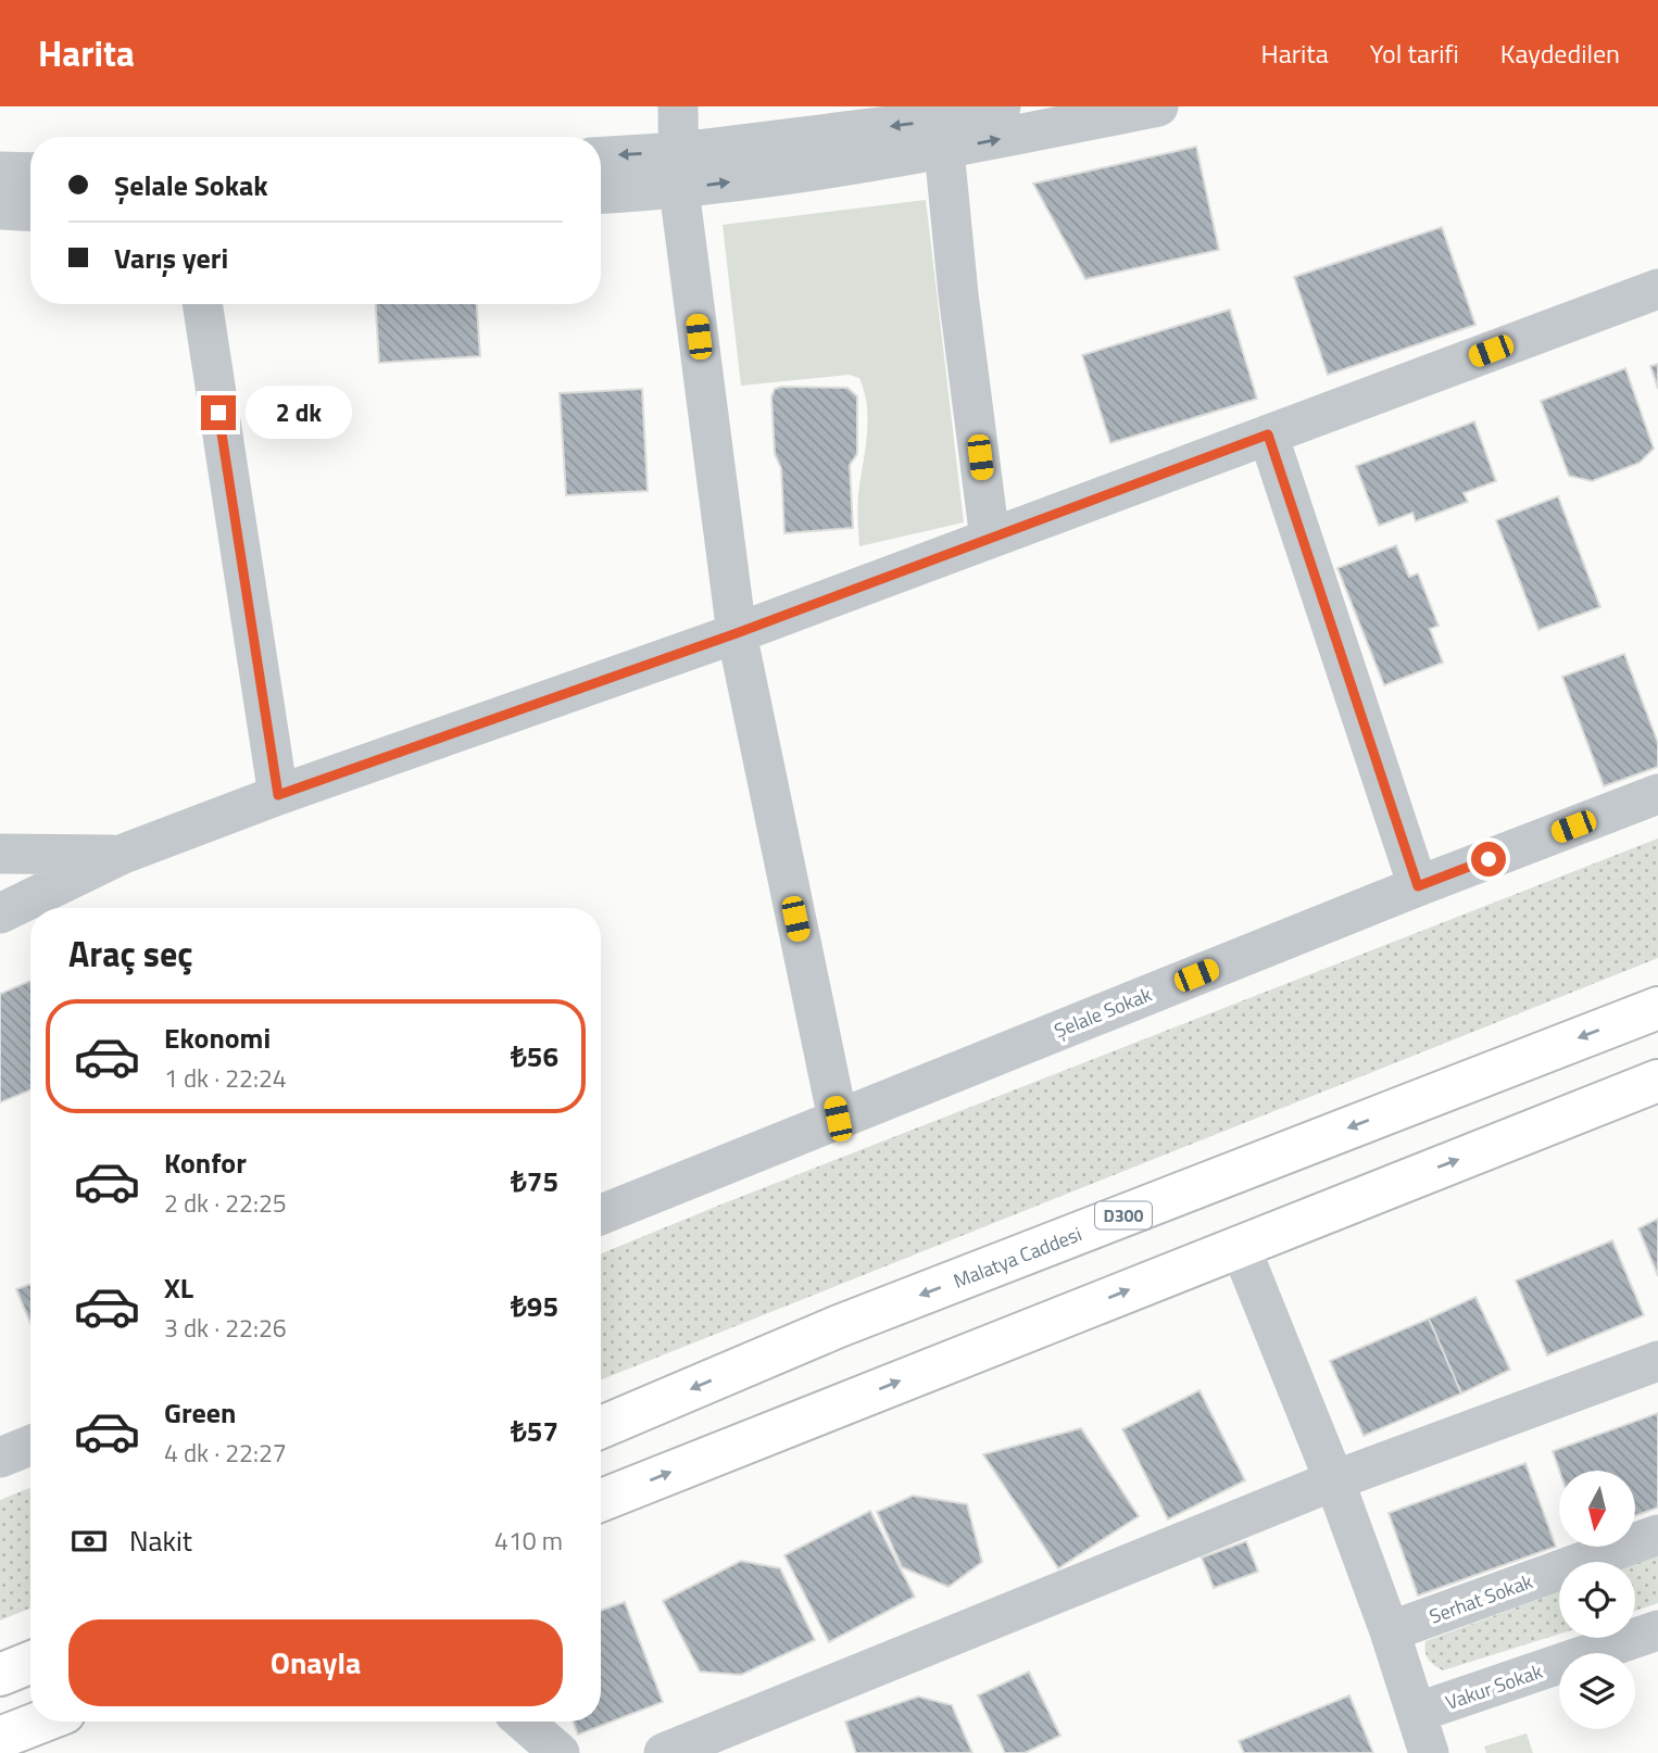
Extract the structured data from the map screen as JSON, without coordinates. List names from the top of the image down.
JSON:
{
  "streets": {
    "highway": ["D300", "Malatya Caddesi"],
    "street": ["Şelale Sokak", "Serhat Sokak", "Vakur Sokak"]
  },
  "north": "bottom",
  "page": {
    "header": "Harita",
    "nav": ["Harita", "Yol tarifi", "Kaydedilen"],
    "banner": ["Şelale Sokak", "Varış yeri"],
    "bubble": "2 dk",
    "heading": "Araç seç",
    "list": [
      {
        "name": "Ekonomi",
        "note": "1 dk · 22:24",
        "value": "₺56"
      },
      {
        "name": "Konfor",
        "note": "2 dk · 22:25",
        "value": "₺75"
      },
      {
        "name": "XL",
        "note": "3 dk · 22:26",
        "value": "₺95"
      },
      {
        "name": "Green",
        "note": "4 dk · 22:27",
        "value": "₺57"
      }
    ],
    "pay": ["Nakit", "410 m"],
    "buttons": "Onayla"
  }
}
